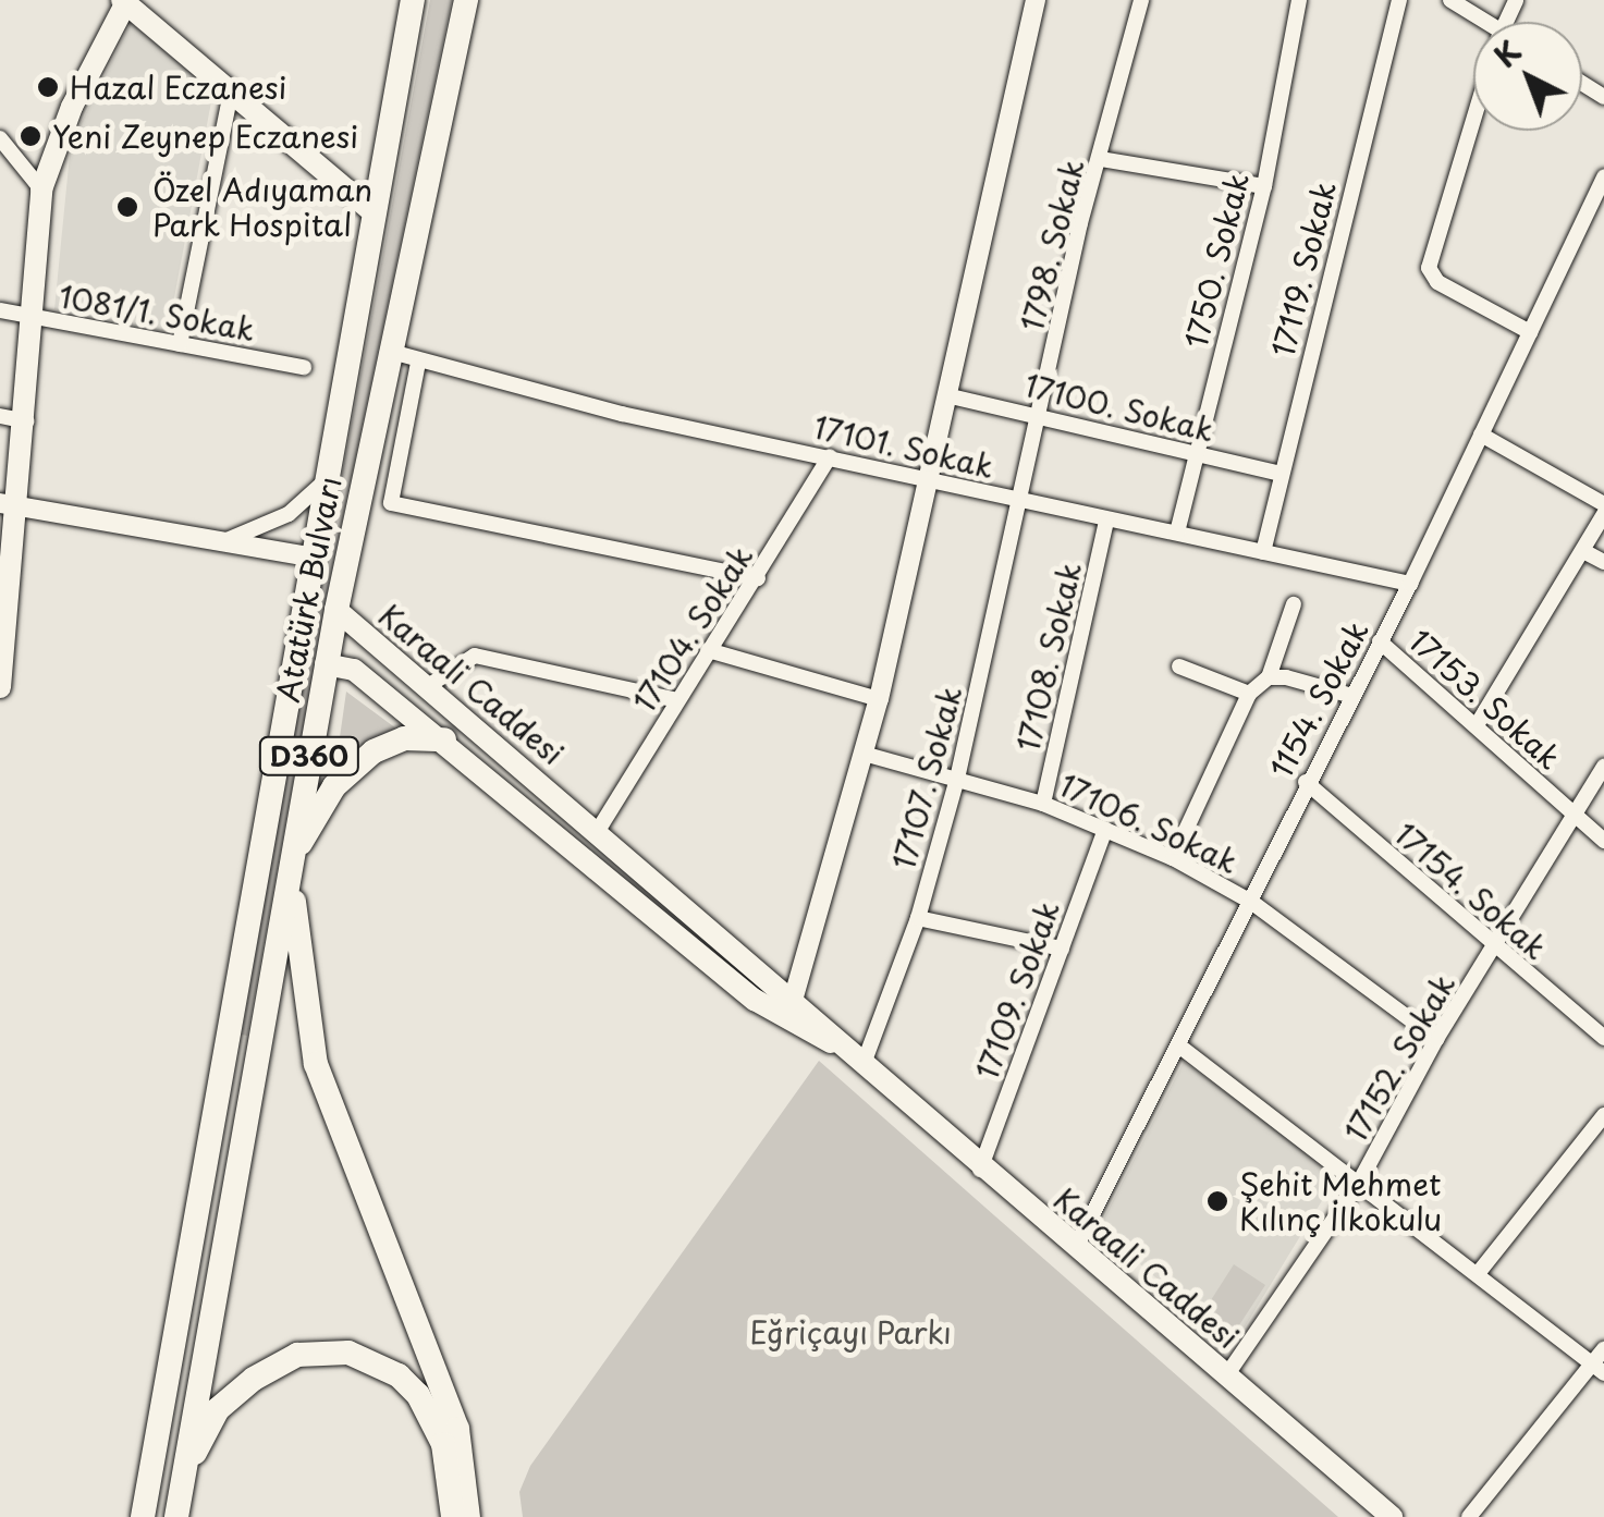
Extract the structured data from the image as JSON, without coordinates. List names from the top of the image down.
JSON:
{
  "streets": {
    "highway": ["Atatürk Bulvarı", "D360"],
    "main road": ["Karaali Caddesi"],
    "street": [
      "1798. Sokak",
      "1750. Sokak",
      "17119. Sokak",
      "1081/1. Sokak",
      "17100. Sokak",
      "17101. Sokak",
      "17104. Sokak",
      "17108. Sokak",
      "1154. Sokak",
      "17153. Sokak",
      "17107. Sokak",
      "17106. Sokak",
      "17154. Sokak",
      "17109. Sokak",
      "17152. Sokak"
    ]
  },
  "crossings": [
    ["1798. Sokak", "17100. Sokak"],
    ["1798. Sokak", "17101. Sokak"],
    ["1798. Sokak", "17107. Sokak"],
    ["1750. Sokak", "17100. Sokak"],
    ["1750. Sokak", "17101. Sokak"],
    ["17119. Sokak", "17100. Sokak"],
    ["17119. Sokak", "17101. Sokak"],
    ["17101. Sokak", "Atatürk Bulvarı"],
    ["17101. Sokak", "17104. Sokak"],
    ["17101. Sokak", "17108. Sokak"],
    ["17101. Sokak", "1154. Sokak"],
    ["17101. Sokak", "17107. Sokak"],
    ["Atatürk Bulvarı", "Karaali Caddesi"],
    ["17104. Sokak", "Karaali Caddesi"],
    ["17108. Sokak", "17106. Sokak"],
    ["Karaali Caddesi", "1154. Sokak"],
    ["Karaali Caddesi", "17107. Sokak"],
    ["Karaali Caddesi", "17109. Sokak"],
    ["Karaali Caddesi", "17152. Sokak"],
    ["1154. Sokak", "17153. Sokak"],
    ["1154. Sokak", "17106. Sokak"],
    ["1154. Sokak", "17154. Sokak"],
    ["17153. Sokak", "17152. Sokak"],
    ["17107. Sokak", "17106. Sokak"],
    ["17106. Sokak", "17109. Sokak"],
    ["17106. Sokak", "17152. Sokak"],
    ["17154. Sokak", "17152. Sokak"]
  ],
  "parks": ["Eğriçayı Parkı"],
  "places": [
    "Hazal Eczanesi",
    "Yeni Zeynep Eczanesi",
    "Özel Adıyaman Park Hospital",
    "Şehit Mehmet Kılınç İlkokulu"
  ],
  "north": "top left"
}
